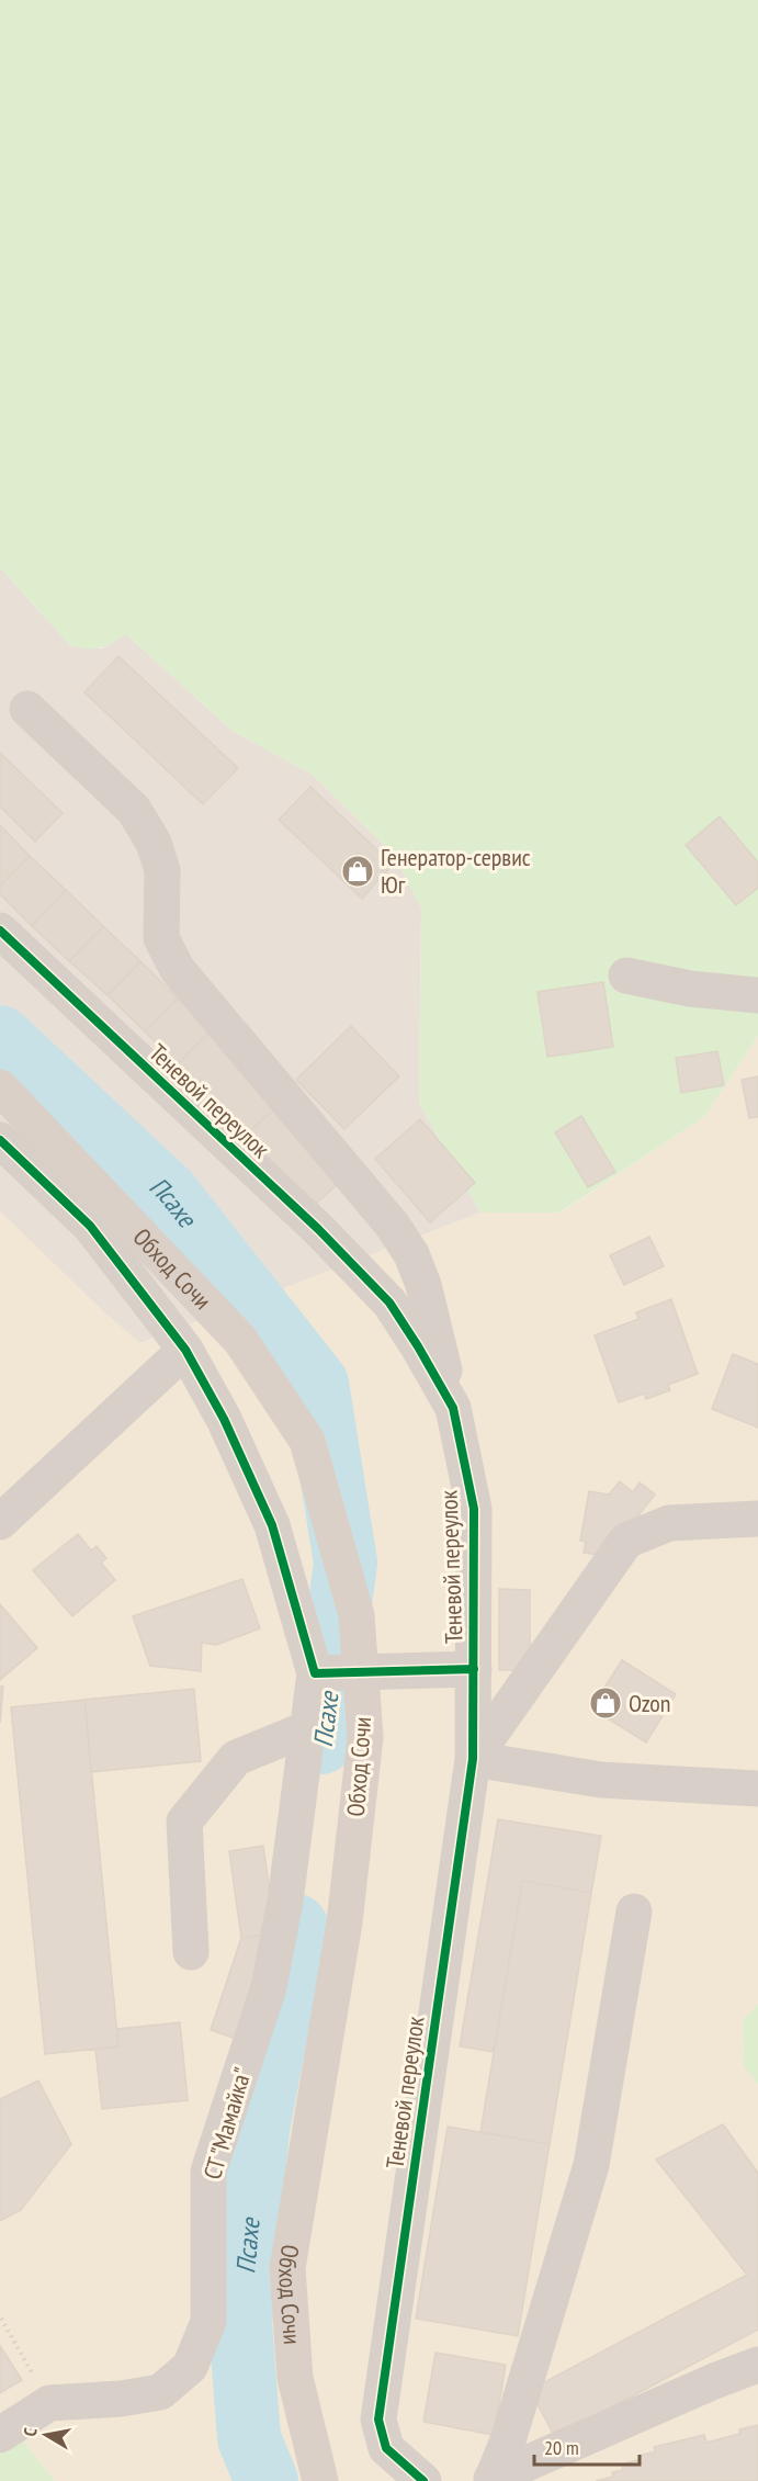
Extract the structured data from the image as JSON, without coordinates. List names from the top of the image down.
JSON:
{
  "streets": {
    "highway": ["Обход Сочи"],
    "street": ["Теневой переулок", "СТ \"Мамайка\""]
  },
  "water": ["Псахе"],
  "places": {
    "shop": ["Генератор-сервис Юг", "Ozon"]
  },
  "scale_bar": "20 m",
  "north": "left"
}
